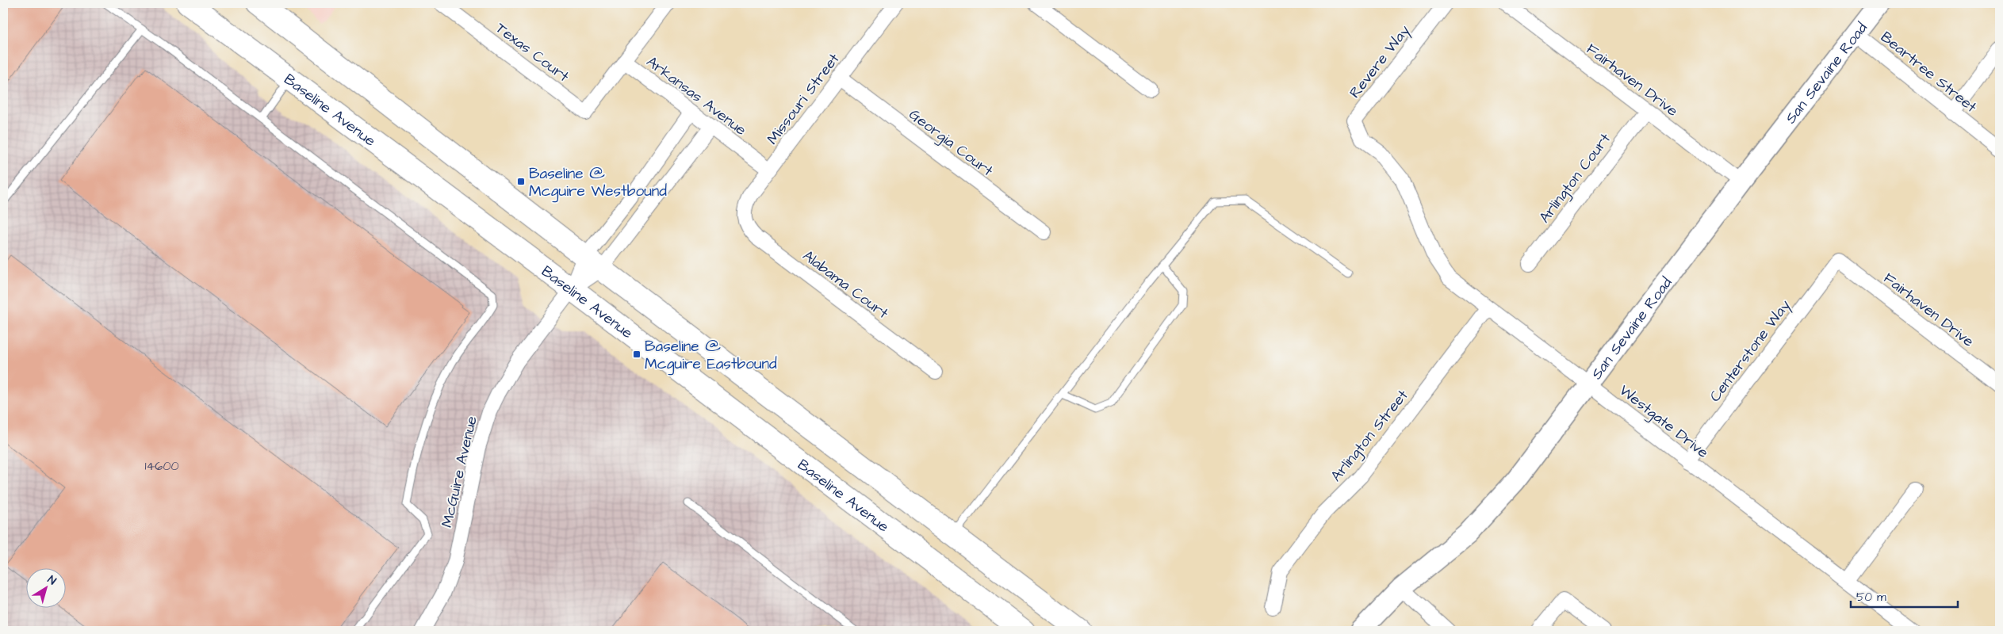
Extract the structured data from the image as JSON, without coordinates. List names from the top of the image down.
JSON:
{
  "streets": {
    "main road": ["Baseline Avenue"],
    "street": [
      "Texas Court",
      "Revere Way",
      "Beartree Street",
      "San Sevaine Road",
      "Fairhaven Drive",
      "Arkansas Avenue",
      "Missouri Street",
      "Georgia Court",
      "Arlington Court",
      "Alabama Court",
      "Centerstone Way",
      "Westgate Drive",
      "Arlington Street",
      "McGuire Avenue"
    ]
  },
  "crossings": [
    ["Texas Court", "Arkansas Avenue"],
    ["Revere Way", "Westgate Drive"],
    ["Beartree Street", "San Sevaine Road"],
    ["San Sevaine Road", "Fairhaven Drive"],
    ["San Sevaine Road", "Westgate Drive"],
    ["Fairhaven Drive", "Arlington Court"],
    ["Fairhaven Drive", "Centerstone Way"],
    ["Arkansas Avenue", "Missouri Street"],
    ["Arkansas Avenue", "McGuire Avenue"],
    ["Missouri Street", "Georgia Court"],
    ["Missouri Street", "Alabama Court"],
    ["Baseline Avenue", "McGuire Avenue"],
    ["Centerstone Way", "Westgate Drive"],
    ["Westgate Drive", "Arlington Street"]
  ],
  "places": {
    "transit": ["Baseline @ Mcguire Westbound", "Baseline @ Mcguire Eastbound"]
  },
  "house_numbers": ["14600"],
  "scale_bar": "50 m",
  "north": "top right"
}
